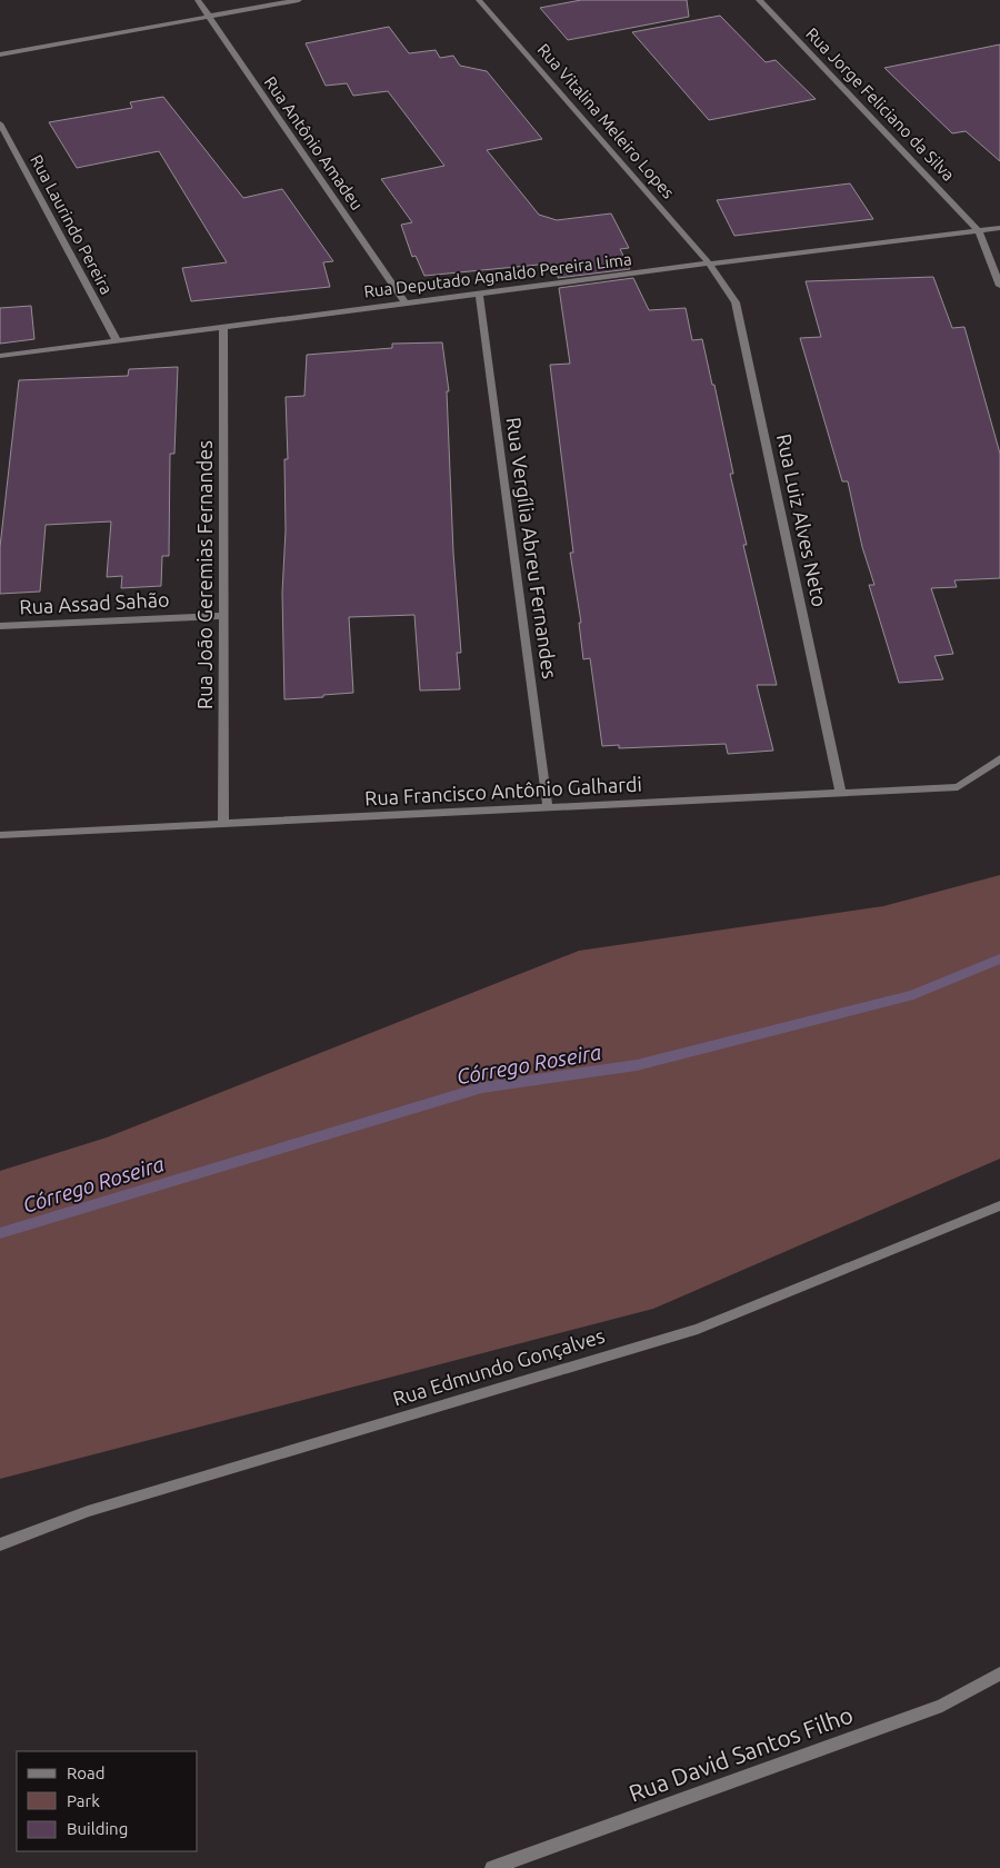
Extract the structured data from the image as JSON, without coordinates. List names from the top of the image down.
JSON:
{
  "streets": {
    "street": [
      "Rua Jorge Feliciano da Silva",
      "Rua Vitalina Meleiro Lopes",
      "Rua Antônio Amadeu",
      "Rua Laurindo Pereira",
      "Rua Deputado Agnaldo Pereira Lima",
      "Rua Luiz Alves Neto",
      "Rua Vergília Abreu Fernandes",
      "Rua João Geremias Fernandes",
      "Rua Assad Sahão",
      "Rua Francisco Antônio Galhardi",
      "Rua Edmundo Gonçalves",
      "Rua David Santos Filho"
    ]
  },
  "crossings": [
    ["Rua Jorge Feliciano da Silva", "Rua Deputado Agnaldo Pereira Lima"],
    ["Rua Vitalina Meleiro Lopes", "Rua Deputado Agnaldo Pereira Lima"],
    ["Rua Vitalina Meleiro Lopes", "Rua Luiz Alves Neto"],
    ["Rua Antônio Amadeu", "Rua Deputado Agnaldo Pereira Lima"],
    ["Rua Laurindo Pereira", "Rua Deputado Agnaldo Pereira Lima"],
    ["Rua Deputado Agnaldo Pereira Lima", "Rua Luiz Alves Neto"],
    ["Rua Deputado Agnaldo Pereira Lima", "Rua Vergília Abreu Fernandes"],
    ["Rua Deputado Agnaldo Pereira Lima", "Rua João Geremias Fernandes"],
    ["Rua Luiz Alves Neto", "Rua Francisco Antônio Galhardi"],
    ["Rua Vergília Abreu Fernandes", "Rua Francisco Antônio Galhardi"],
    ["Rua João Geremias Fernandes", "Rua Assad Sahão"],
    ["Rua João Geremias Fernandes", "Rua Francisco Antônio Galhardi"]
  ],
  "water": ["Córrego Roseira"],
  "legend": ["Road", "Park", "Building"]
}
